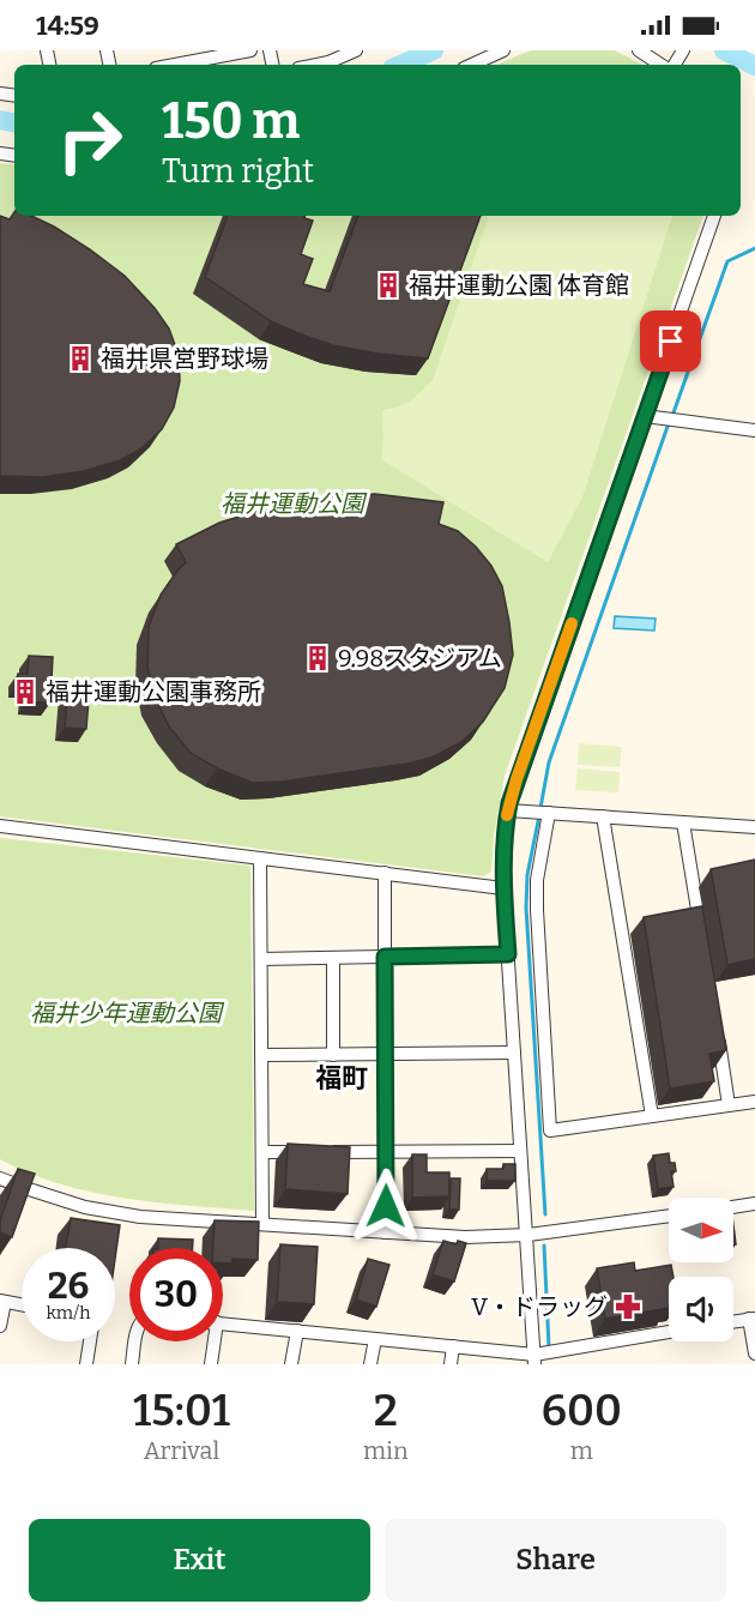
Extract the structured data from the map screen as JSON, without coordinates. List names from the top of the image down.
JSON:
{
  "districts": ["福町"],
  "parks": ["福井運動公園", "福井少年運動公園"],
  "places": {
    "building": [
      "福井運動公園 体育館",
      "福井県営野球場",
      "9.98スタジアム",
      "福井運動公園事務所"
    ],
    "pharmacy": ["V・ドラッグ"]
  },
  "north": "right",
  "page": {
    "status": "14:59",
    "turn": ["150 m", "Turn right"],
    "speed": "26 km/h",
    "limit": "30",
    "eta": [
      "15:01",
      "Arrival",
      "2",
      "min",
      "600",
      "m"
    ],
    "buttons": ["Exit", "Share"]
  }
}
